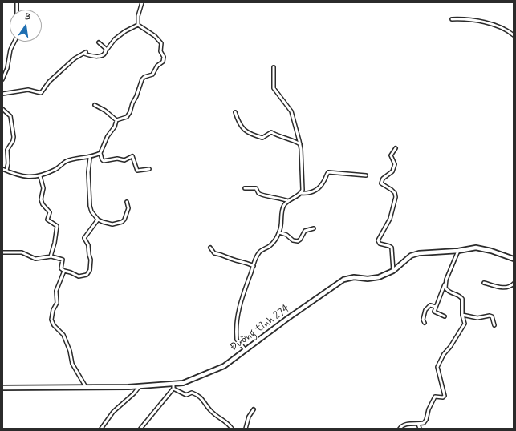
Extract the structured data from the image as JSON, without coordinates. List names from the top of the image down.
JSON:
{
  "streets": {
    "main road": ["Đường tỉnh 274"]
  },
  "north": "top"
}
